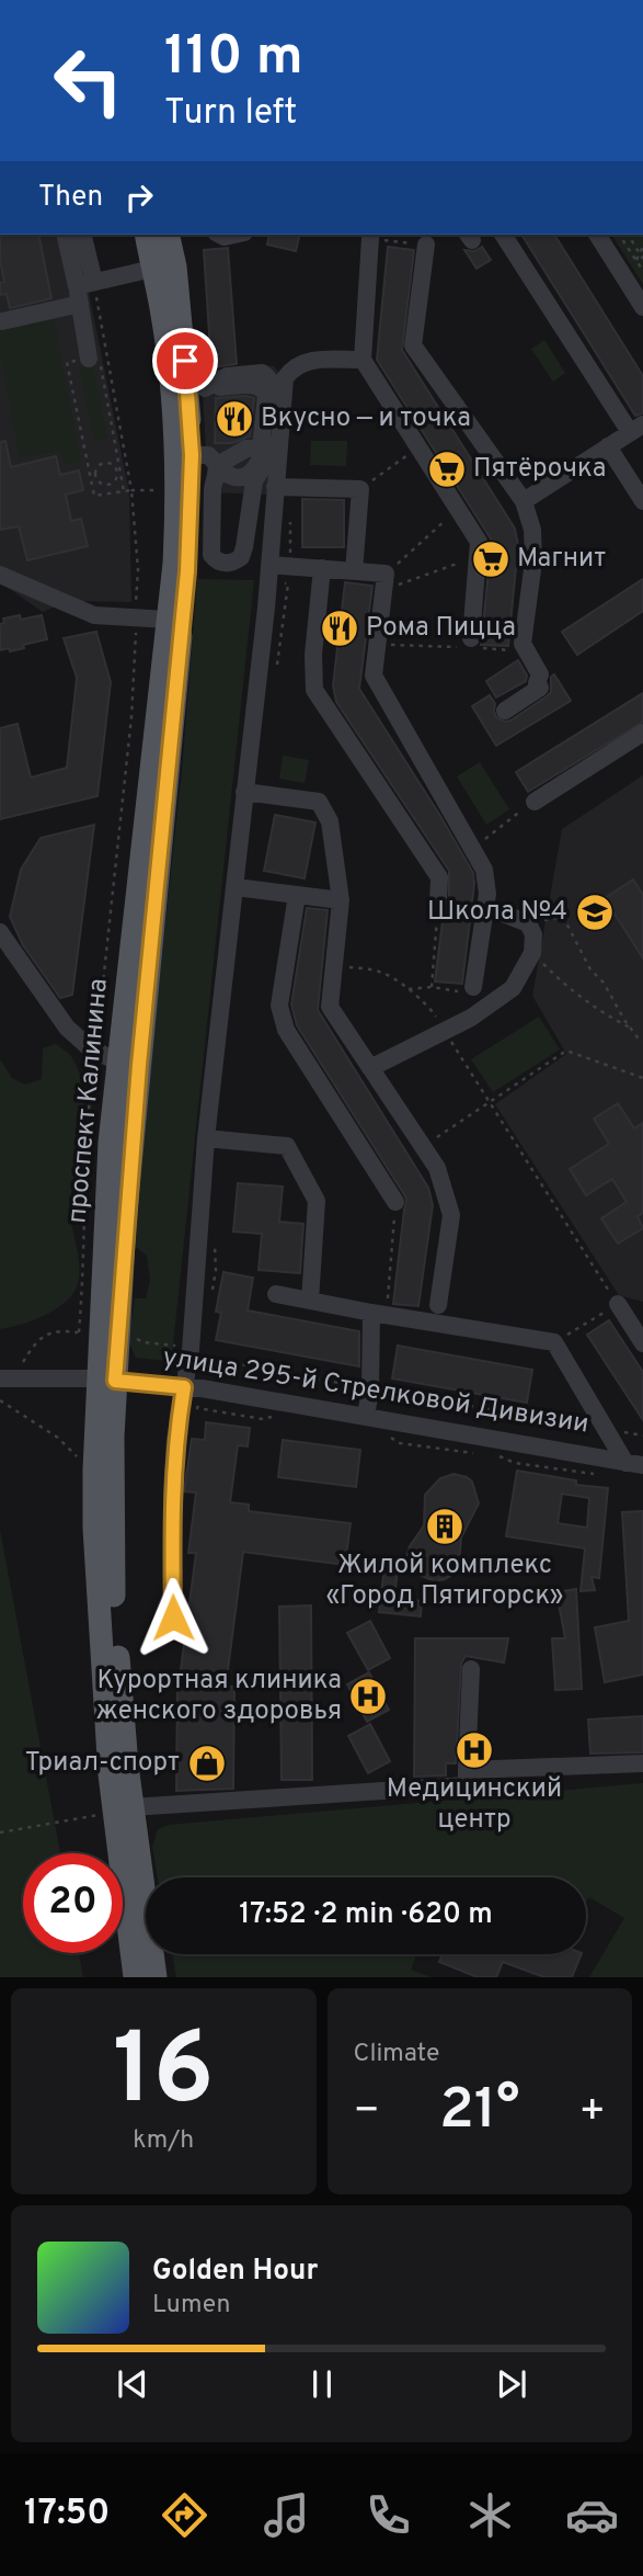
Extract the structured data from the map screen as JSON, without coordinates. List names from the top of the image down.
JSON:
{
  "streets": {
    "main road": ["проспект Калинина"],
    "street": ["улица 295-й Стрелковой Дивизии"]
  },
  "crossings": [
    ["проспект Калинина", "улица 295-й Стрелковой Дивизии"]
  ],
  "places": {
    "restaurant": ["Вкусно — и точка", "Рома Пицца"],
    "supermarket": ["Пятёрочка", "Магнит"],
    "school or university": ["Школа №4"],
    "building": ["Жилой комплекс «Город Пятигорск»"],
    "hospital": ["Курортная клиника женского здоровья", "Медицинский центр"],
    "shop": ["Триал-спорт"]
  },
  "page": {
    "turn": ["110 m", "Turn left"],
    "then": "Then",
    "limit": "20",
    "trip": "17:52 · 2 min · 620 m",
    "tile": [
      ["16", "km/h"],
      "Climate"
    ],
    "heat": ["−", "21°", "+"],
    "song": ["Golden Hour", "Lumen"],
    "tabs": "17:50"
  }
}
